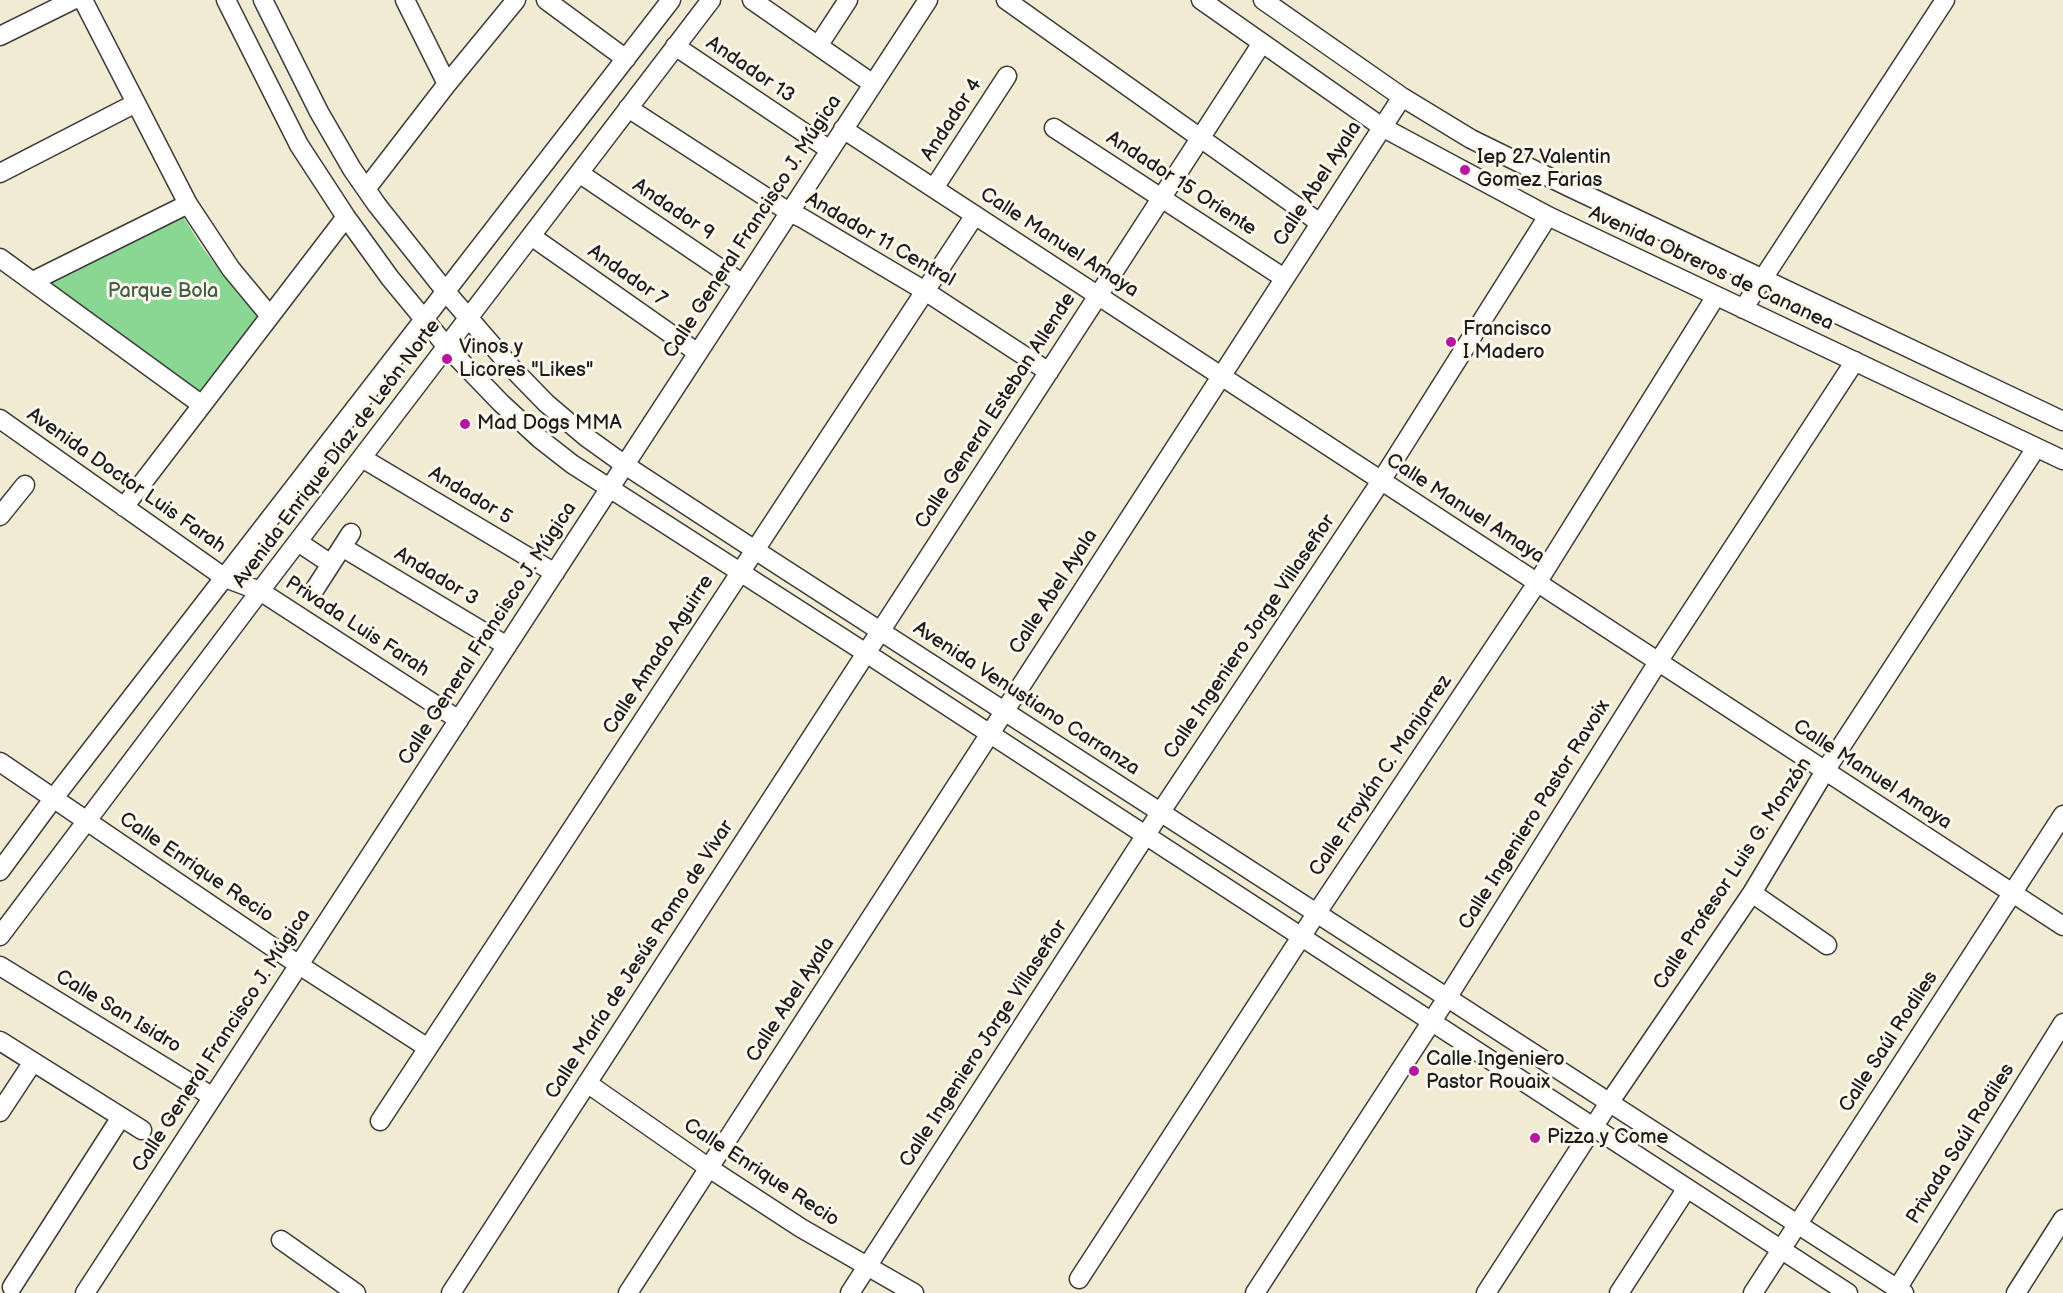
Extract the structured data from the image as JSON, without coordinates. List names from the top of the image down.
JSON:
{
  "streets": {
    "street": [
      "Andador 13",
      "Andador 4",
      "Andador 15 Oriente",
      "Calle Abel Ayala",
      "Andador 9",
      "Calle General Francisco J. Múgica",
      "Andador 11 Central",
      "Calle Manuel Amaya",
      "Avenida Obreros de Cananea",
      "Andador 7",
      "Calle General Esteban Allende",
      "Avenida Enrique Díaz de León Norte",
      "Avenida Doctor Luis Farah",
      "Andador 5",
      "Andador 3",
      "Privada Luis Farah",
      "Calle Ingeniero Jorge Villaseñor",
      "Calle Amado Aguirre",
      "Avenida Venustiano Carranza",
      "Calle Froylán C. Manjarrez",
      "Calle Ingeniero Pastor Ravoix",
      "Calle Enrique Recio",
      "Calle Profesor Luis G. Monzón",
      "Calle María de Jesús Romo de Vivar",
      "Calle San Isidro",
      "Calle Saúl Rodiles",
      "Privada Saúl Rodiles"
    ]
  },
  "crossings": [
    ["Andador 13", "Calle General Francisco J. Múgica"],
    ["Andador 13", "Avenida Enrique Díaz de León Norte"],
    ["Andador 4", "Calle Manuel Amaya"],
    ["Andador 15 Oriente", "Calle Abel Ayala"],
    ["Andador 15 Oriente", "Calle General Esteban Allende"],
    ["Calle Abel Ayala", "Calle Manuel Amaya"],
    ["Calle Abel Ayala", "Avenida Obreros de Cananea"],
    ["Calle Abel Ayala", "Avenida Venustiano Carranza"],
    ["Calle Abel Ayala", "Calle Enrique Recio"],
    ["Andador 9", "Calle General Francisco J. Múgica"],
    ["Andador 9", "Avenida Enrique Díaz de León Norte"],
    ["Calle General Francisco J. Múgica", "Andador 11 Central"],
    ["Calle General Francisco J. Múgica", "Calle Manuel Amaya"],
    ["Calle General Francisco J. Múgica", "Andador 7"],
    ["Calle General Francisco J. Múgica", "Andador 5"],
    ["Calle General Francisco J. Múgica", "Andador 3"],
    ["Calle General Francisco J. Múgica", "Privada Luis Farah"],
    ["Calle General Francisco J. Múgica", "Avenida Venustiano Carranza"],
    ["Calle General Francisco J. Múgica", "Calle Enrique Recio"],
    ["Calle General Francisco J. Múgica", "Calle San Isidro"],
    ["Andador 11 Central", "Calle General Esteban Allende"],
    ["Andador 11 Central", "Avenida Enrique Díaz de León Norte"],
    ["Andador 11 Central", "Calle Amado Aguirre"],
    ["Calle Manuel Amaya", "Calle General Esteban Allende"],
    ["Calle Manuel Amaya", "Calle Ingeniero Jorge Villaseñor"],
    ["Calle Manuel Amaya", "Calle Amado Aguirre"],
    ["Calle Manuel Amaya", "Calle Froylán C. Manjarrez"],
    ["Calle Manuel Amaya", "Calle Ingeniero Pastor Ravoix"],
    ["Calle Manuel Amaya", "Calle Profesor Luis G. Monzón"],
    ["Calle Manuel Amaya", "Calle Saúl Rodiles"],
    ["Avenida Obreros de Cananea", "Calle General Esteban Allende"],
    ["Avenida Obreros de Cananea", "Calle Ingeniero Jorge Villaseñor"],
    ["Avenida Obreros de Cananea", "Calle Froylán C. Manjarrez"],
    ["Avenida Obreros de Cananea", "Calle Ingeniero Pastor Ravoix"],
    ["Avenida Obreros de Cananea", "Calle Profesor Luis G. Monzón"],
    ["Andador 7", "Avenida Enrique Díaz de León Norte"],
    ["Calle General Esteban Allende", "Avenida Venustiano Carranza"],
    ["Calle General Esteban Allende", "Calle María de Jesús Romo de Vivar"],
    ["Avenida Enrique Díaz de León Norte", "Avenida Doctor Luis Farah"],
    ["Avenida Enrique Díaz de León Norte", "Andador 5"],
    ["Avenida Enrique Díaz de León Norte", "Privada Luis Farah"],
    ["Avenida Enrique Díaz de León Norte", "Avenida Venustiano Carranza"],
    ["Avenida Enrique Díaz de León Norte", "Calle Enrique Recio"],
    ["Avenida Doctor Luis Farah", "Privada Luis Farah"],
    ["Calle Ingeniero Jorge Villaseñor", "Avenida Venustiano Carranza"],
    ["Calle Ingeniero Jorge Villaseñor", "Calle Enrique Recio"],
    ["Calle Amado Aguirre", "Avenida Venustiano Carranza"],
    ["Calle Amado Aguirre", "Calle Enrique Recio"],
    ["Avenida Venustiano Carranza", "Calle Froylán C. Manjarrez"],
    ["Avenida Venustiano Carranza", "Calle Ingeniero Pastor Ravoix"],
    ["Avenida Venustiano Carranza", "Calle Profesor Luis G. Monzón"],
    ["Avenida Venustiano Carranza", "Calle Saúl Rodiles"],
    ["Avenida Venustiano Carranza", "Privada Saúl Rodiles"],
    ["Calle Enrique Recio", "Calle María de Jesús Romo de Vivar"]
  ],
  "parks": ["Parque Bola"],
  "places": [
    "Iep 27 Valentin Gomez Farias",
    "Francisco I Madero",
    "Vinos y Licores \"Likes\"",
    "Mad Dogs MMA",
    "Calle Ingeniero Pastor Rouaix",
    "Pizza y Come"
  ]
}
